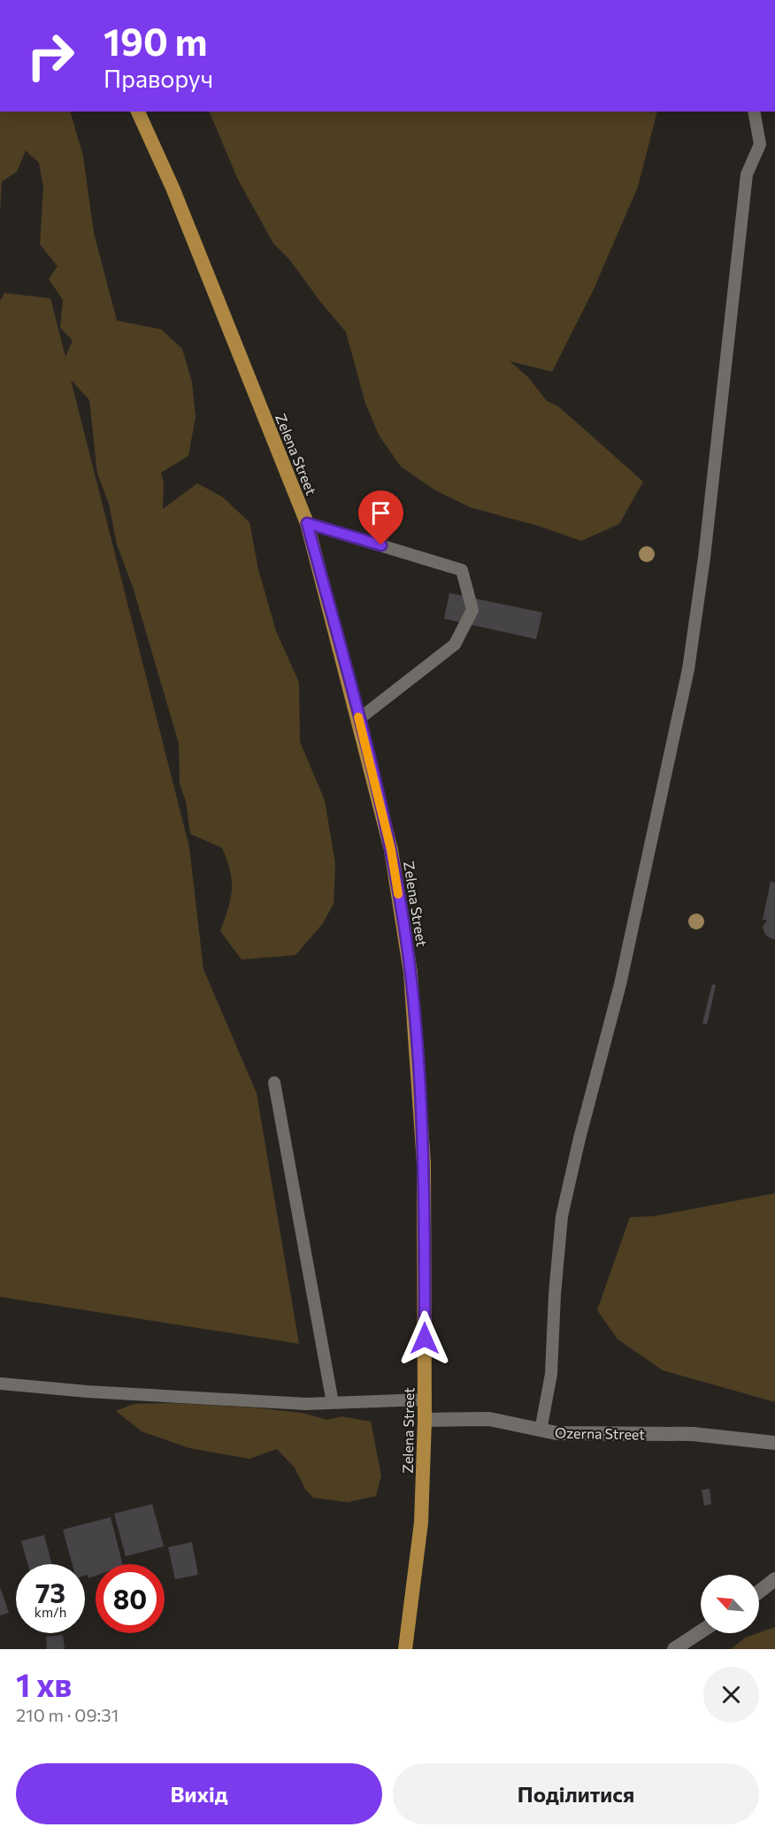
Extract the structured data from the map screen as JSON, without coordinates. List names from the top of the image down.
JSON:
{
  "streets": {
    "highway": ["Zelena Street"],
    "street": ["Ozerna Street"]
  },
  "crossings": [
    ["Zelena Street", "Ozerna Street"]
  ],
  "north": "top left",
  "page": {
    "turn": ["190 m", "Праворуч"],
    "speed": "73 km/h",
    "limit": "80",
    "heading": ["1 хв", "210 m · 09:31"],
    "buttons": ["Вихід", "Поділитися"]
  }
}
